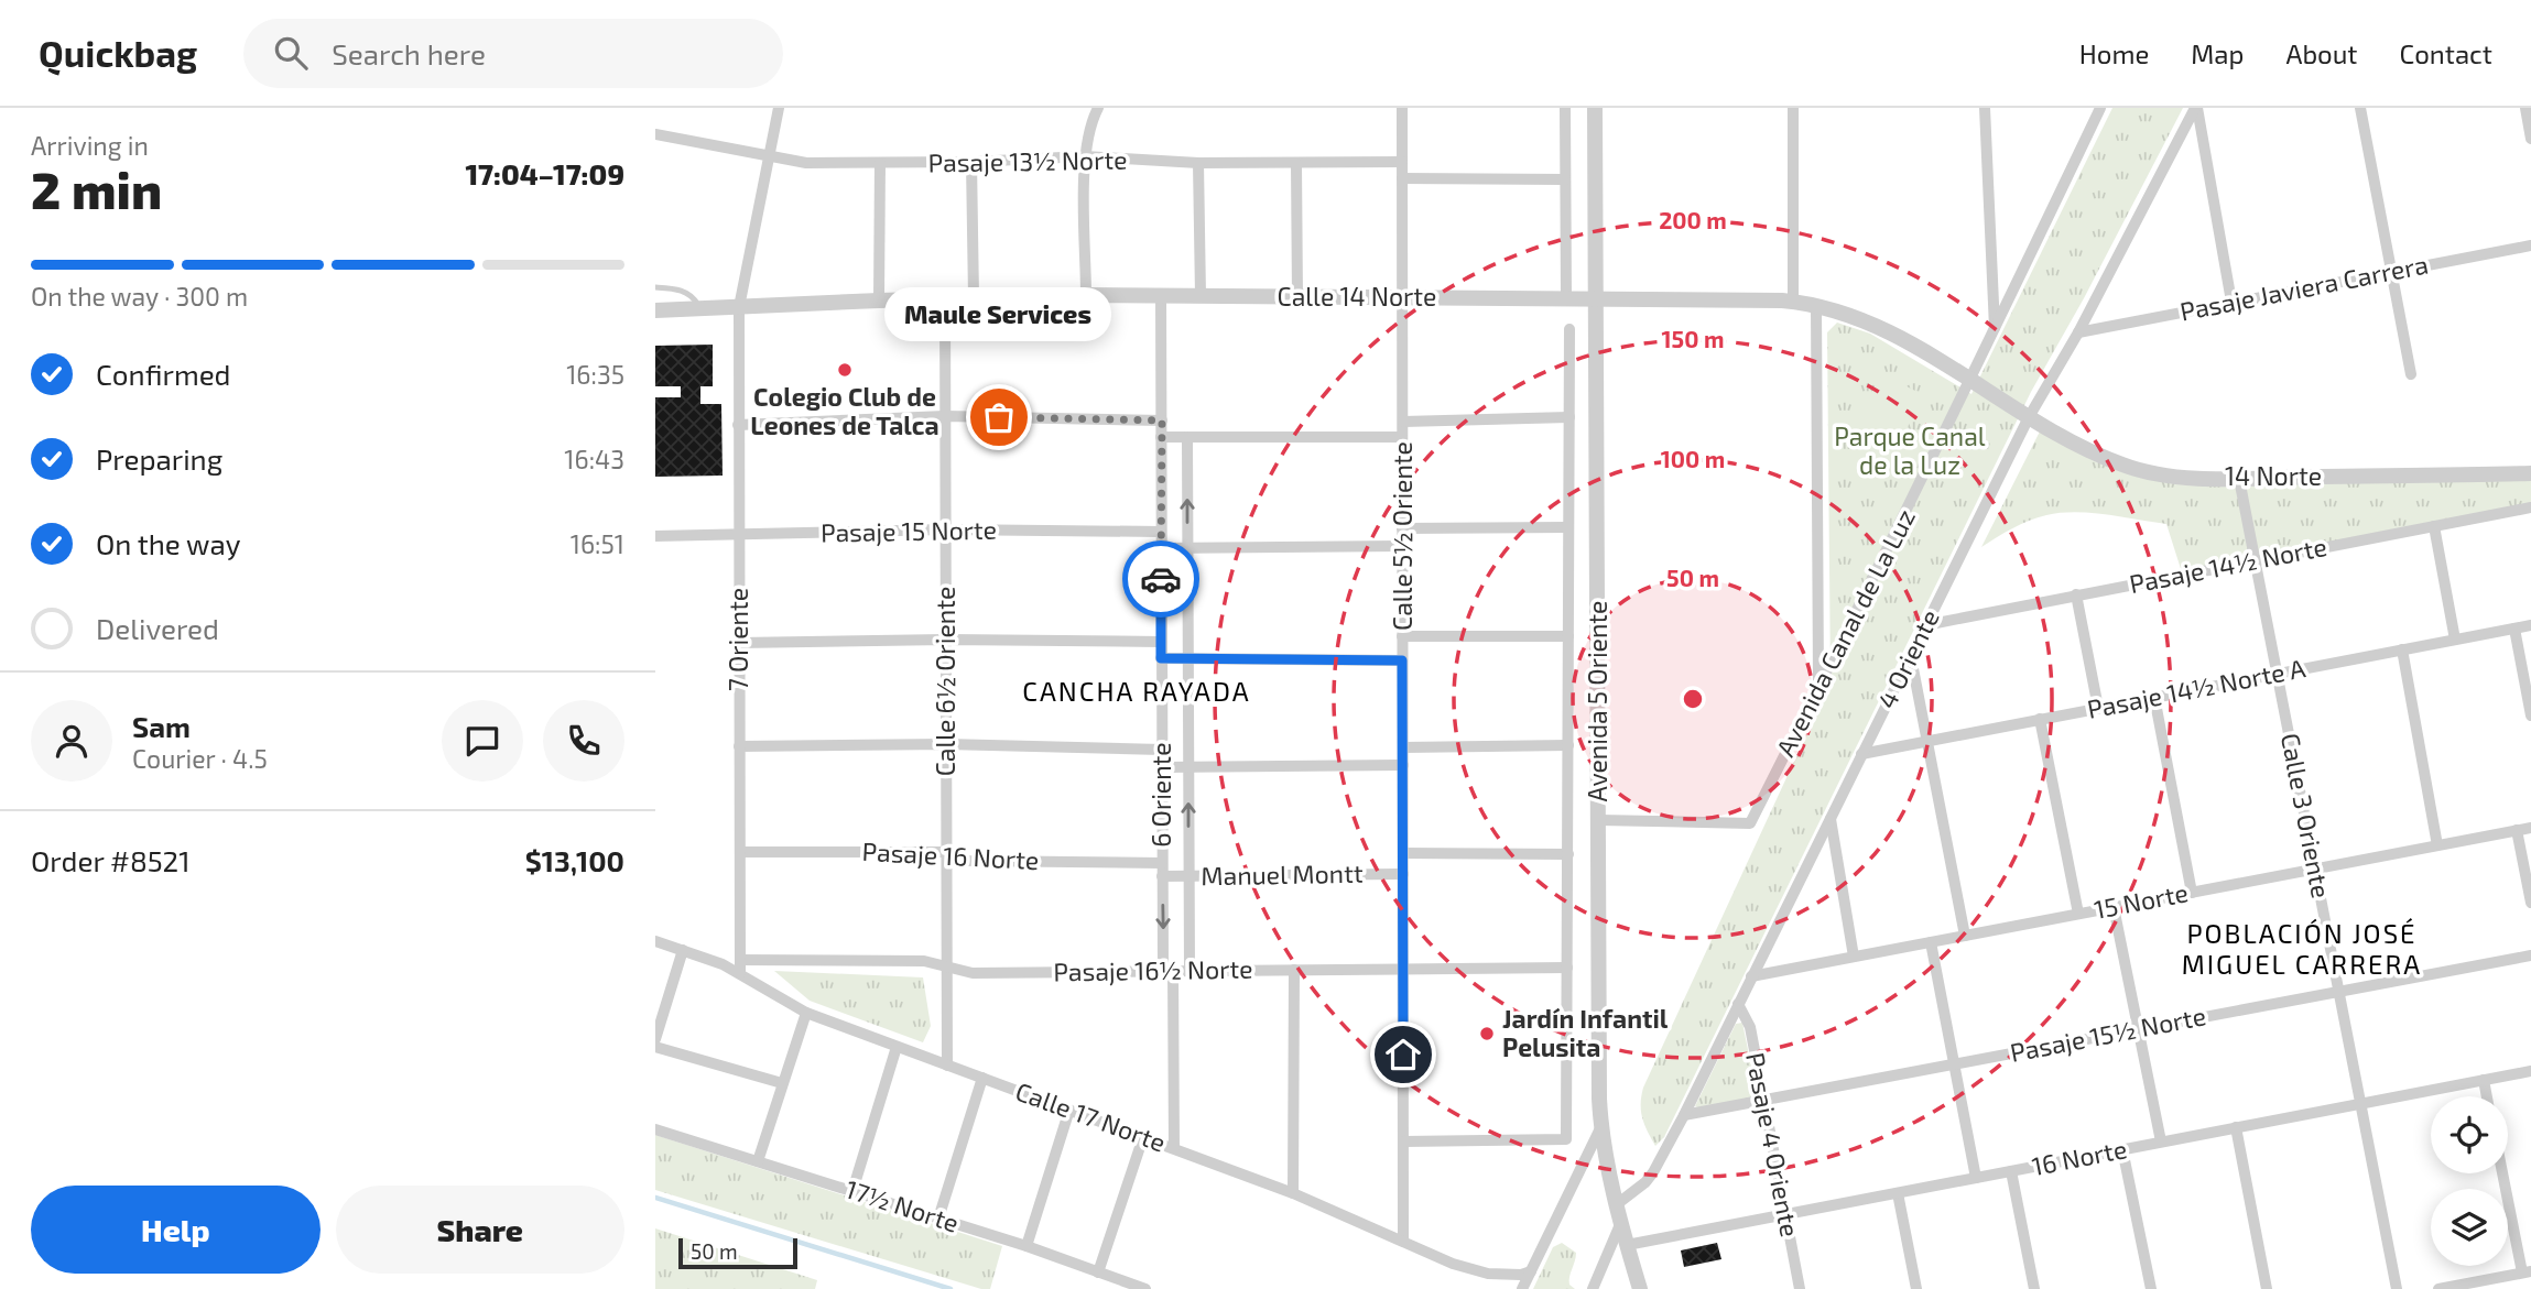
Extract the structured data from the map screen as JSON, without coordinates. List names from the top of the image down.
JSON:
{
  "streets": {
    "street": [
      "Pasaje 13½ Norte",
      "Pasaje Javiera Carrera",
      "Calle 14 Norte",
      "14 Norte",
      "Pasaje 15 Norte",
      "Calle 5½ Oriente",
      "Pasaje 14½ Norte",
      "Avenida Canal de La Luz",
      "7 Oriente",
      "4 Oriente",
      "Calle 6½ Oriente",
      "Pasaje 14½ Norte A",
      "Avenida 5 Oriente",
      "6 Oriente",
      "Calle 3 Oriente",
      "Pasaje 16 Norte",
      "Manuel Montt",
      "15 Norte",
      "Pasaje 16½ Norte",
      "Pasaje 15½ Norte",
      "Calle 17 Norte",
      "Pasaje 4 Oriente",
      "16 Norte",
      "17½ Norte"
    ]
  },
  "crossings": [
    ["Pasaje 13½ Norte", "Calle 5½ Oriente"],
    ["Pasaje 13½ Norte", "7 Oriente"],
    ["Pasaje Javiera Carrera", "4 Oriente"],
    ["Calle 14 Norte", "14 Norte"],
    ["Calle 14 Norte", "Calle 5½ Oriente"],
    ["Calle 14 Norte", "Avenida Canal de La Luz"],
    ["Calle 14 Norte", "7 Oriente"],
    ["Calle 14 Norte", "4 Oriente"],
    ["Calle 14 Norte", "Calle 6½ Oriente"],
    ["Calle 14 Norte", "Avenida 5 Oriente"],
    ["Calle 14 Norte", "6 Oriente"],
    ["14 Norte", "4 Oriente"],
    ["14 Norte", "Calle 3 Oriente"],
    ["Pasaje 15 Norte", "7 Oriente"],
    ["Pasaje 15 Norte", "Calle 6½ Oriente"],
    ["Pasaje 15 Norte", "6 Oriente"],
    ["Calle 5½ Oriente", "Manuel Montt"],
    ["Calle 5½ Oriente", "Pasaje 16½ Norte"],
    ["Calle 5½ Oriente", "Calle 17 Norte"],
    ["Pasaje 14½ Norte", "4 Oriente"],
    ["Pasaje 14½ Norte", "Calle 3 Oriente"],
    ["Avenida Canal de La Luz", "Avenida 5 Oriente"],
    ["7 Oriente", "Pasaje 16 Norte"],
    ["7 Oriente", "Pasaje 16½ Norte"],
    ["7 Oriente", "Calle 17 Norte"],
    ["4 Oriente", "Pasaje 14½ Norte A"],
    ["4 Oriente", "Avenida 5 Oriente"],
    ["4 Oriente", "15 Norte"],
    ["4 Oriente", "Pasaje 15½ Norte"],
    ["4 Oriente", "Pasaje 4 Oriente"],
    ["Calle 6½ Oriente", "Pasaje 16 Norte"],
    ["Calle 6½ Oriente", "Pasaje 16½ Norte"],
    ["Calle 6½ Oriente", "Calle 17 Norte"],
    ["Pasaje 14½ Norte A", "Calle 3 Oriente"],
    ["Avenida 5 Oriente", "16 Norte"],
    ["6 Oriente", "Pasaje 16 Norte"],
    ["6 Oriente", "Manuel Montt"],
    ["6 Oriente", "Pasaje 16½ Norte"],
    ["6 Oriente", "Calle 17 Norte"],
    ["Calle 3 Oriente", "15 Norte"],
    ["Calle 3 Oriente", "Pasaje 15½ Norte"],
    ["Calle 3 Oriente", "16 Norte"],
    ["Pasaje 15½ Norte", "Pasaje 4 Oriente"],
    ["Pasaje 4 Oriente", "16 Norte"]
  ],
  "districts": ["CANCHA RAYADA", "POBLACIÓN JOSÉ MIGUEL CARRERA"],
  "parks": ["Parque Canal de la Luz"],
  "places": ["Colegio Club de Leones de Talca", "Maule Services", "Jardín Infantil Pelusita"],
  "scale_bar": "50 m",
  "page": {
    "header": "Quickbag",
    "search": "Search here",
    "nav": [
      "Home",
      "Map",
      "About",
      "Contact"
    ],
    "heading": ["2 min", "Arriving in", "17:04–17:09"],
    "panel": [
      "Sam",
      "Courier · 4.5",
      "Order #8521",
      "$13,100"
    ],
    "bar": "On the way · 300 m",
    "bubble": "Maule Services",
    "list": [
      ["Confirmed", "16:35"],
      ["Preparing", "16:43"],
      ["On the way", "16:51"],
      "Delivered"
    ],
    "buttons": ["Help", "Share"],
    "scale": "50 m"
  },
  "rings": [
    "200 m",
    "150 m",
    "100 m",
    "50 m"
  ]
}
